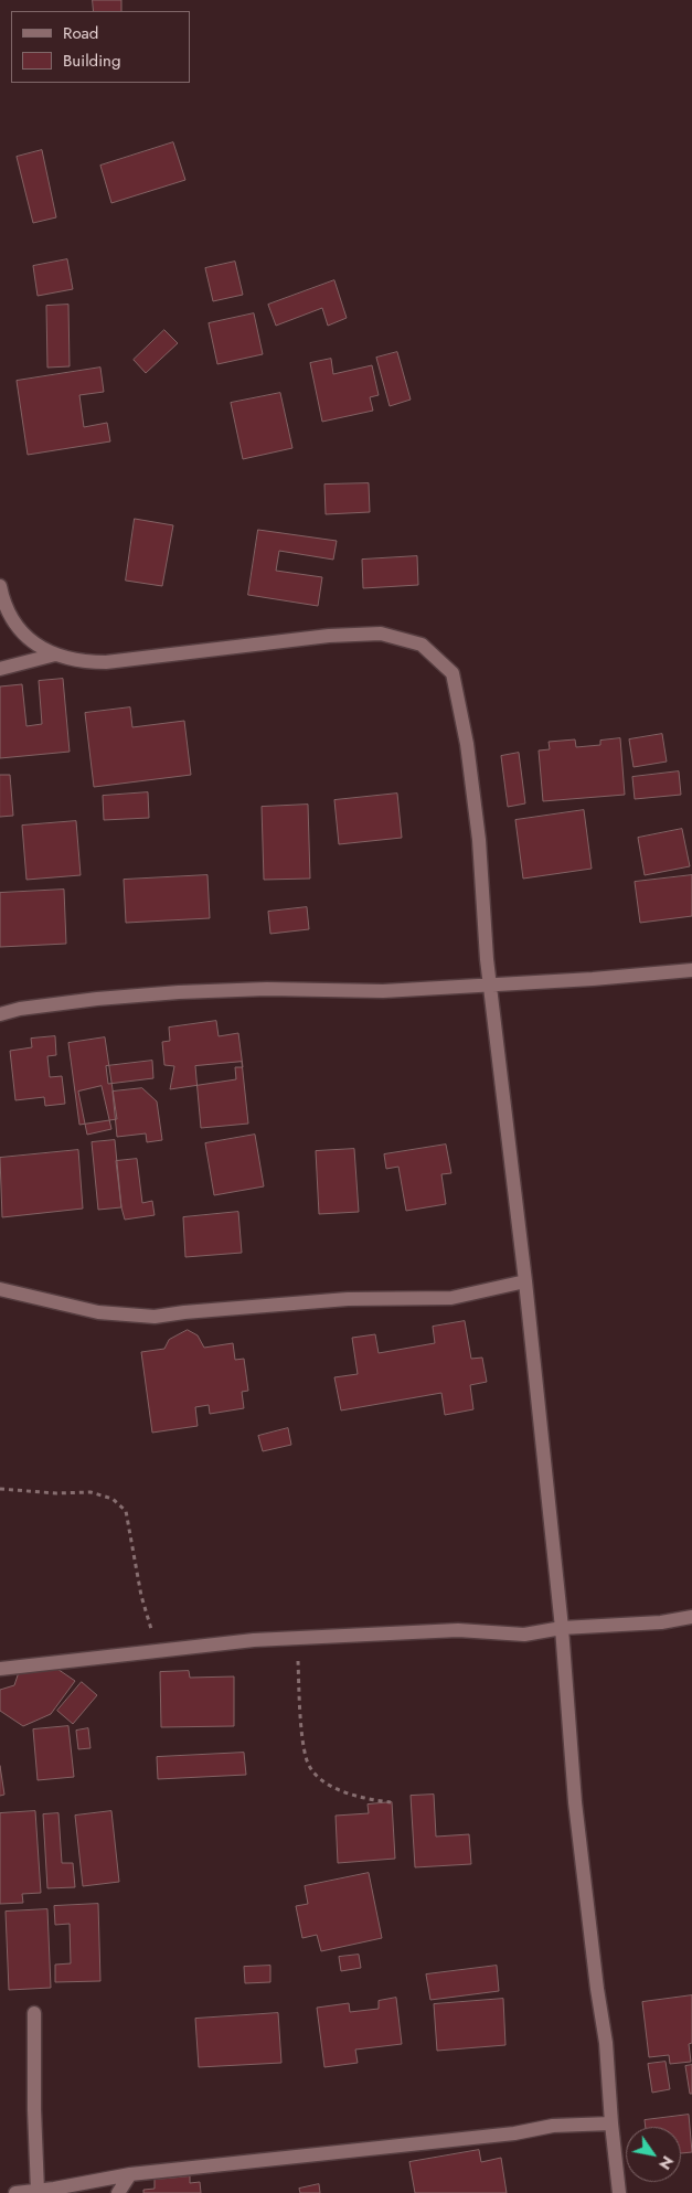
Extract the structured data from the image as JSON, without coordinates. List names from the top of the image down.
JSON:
{
  "legend": ["Road", "Building"],
  "north": "bottom right"
}
